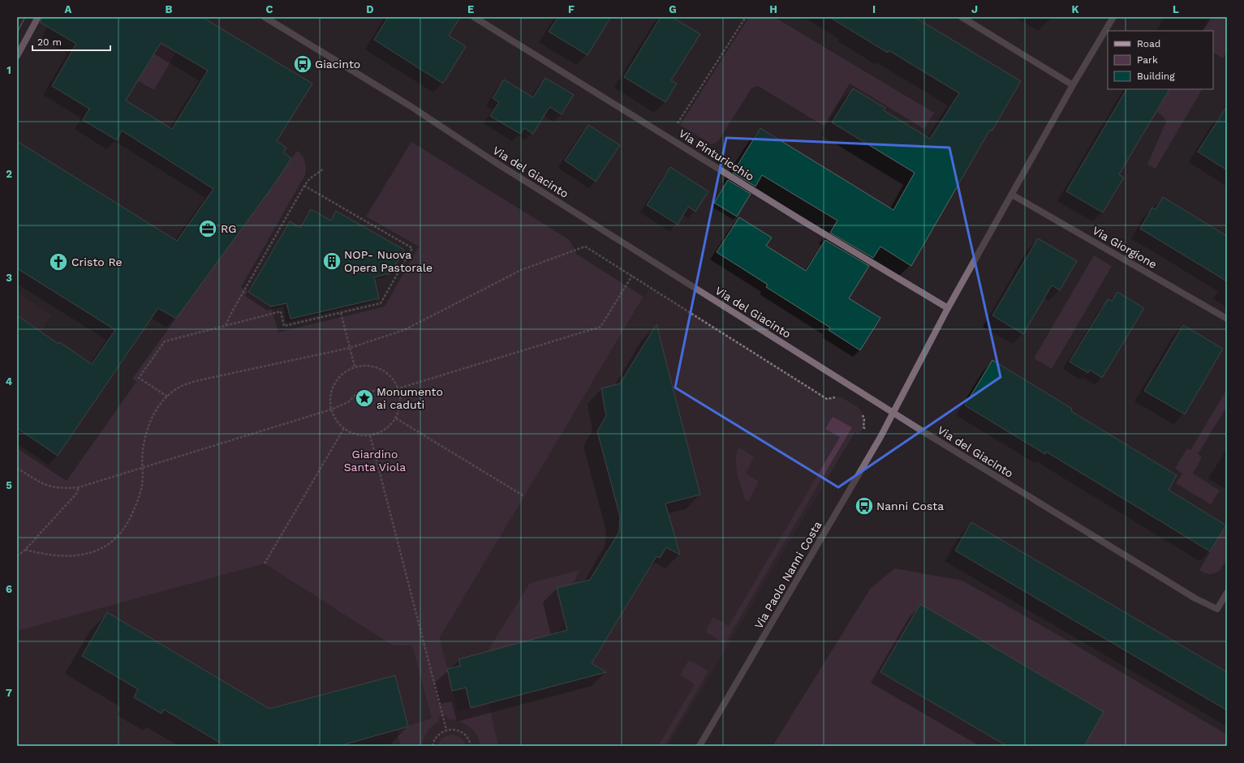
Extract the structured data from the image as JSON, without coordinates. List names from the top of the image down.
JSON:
{
  "streets": {
    "street": [
      "Via Pinturicchio",
      "Via del Giacinto",
      "Via Giorgione",
      "Via Paolo Nanni Costa"
    ]
  },
  "crossings": [
    ["Via del Giacinto", "Via Paolo Nanni Costa"]
  ],
  "parks": ["Giardino Santa Viola"],
  "places": {
    "bus stop": ["Giacinto", "Nanni Costa"],
    "office": ["RG"],
    "building": ["NOP- Nuova Opera Pastorale"],
    "church": ["Cristo Re"],
    "place": ["Monumento ai caduti"]
  },
  "legend": ["Road", "Park", "Building"],
  "scale_bar": "20 m",
  "grid": {
    "columns": [
      "A",
      "B",
      "C",
      "D",
      "E",
      "F",
      "G",
      "H",
      "I",
      "J",
      "K",
      "L"
    ],
    "rows": [
      "1",
      "2",
      "3",
      "4",
      "5",
      "6",
      "7"
    ]
  }
}
